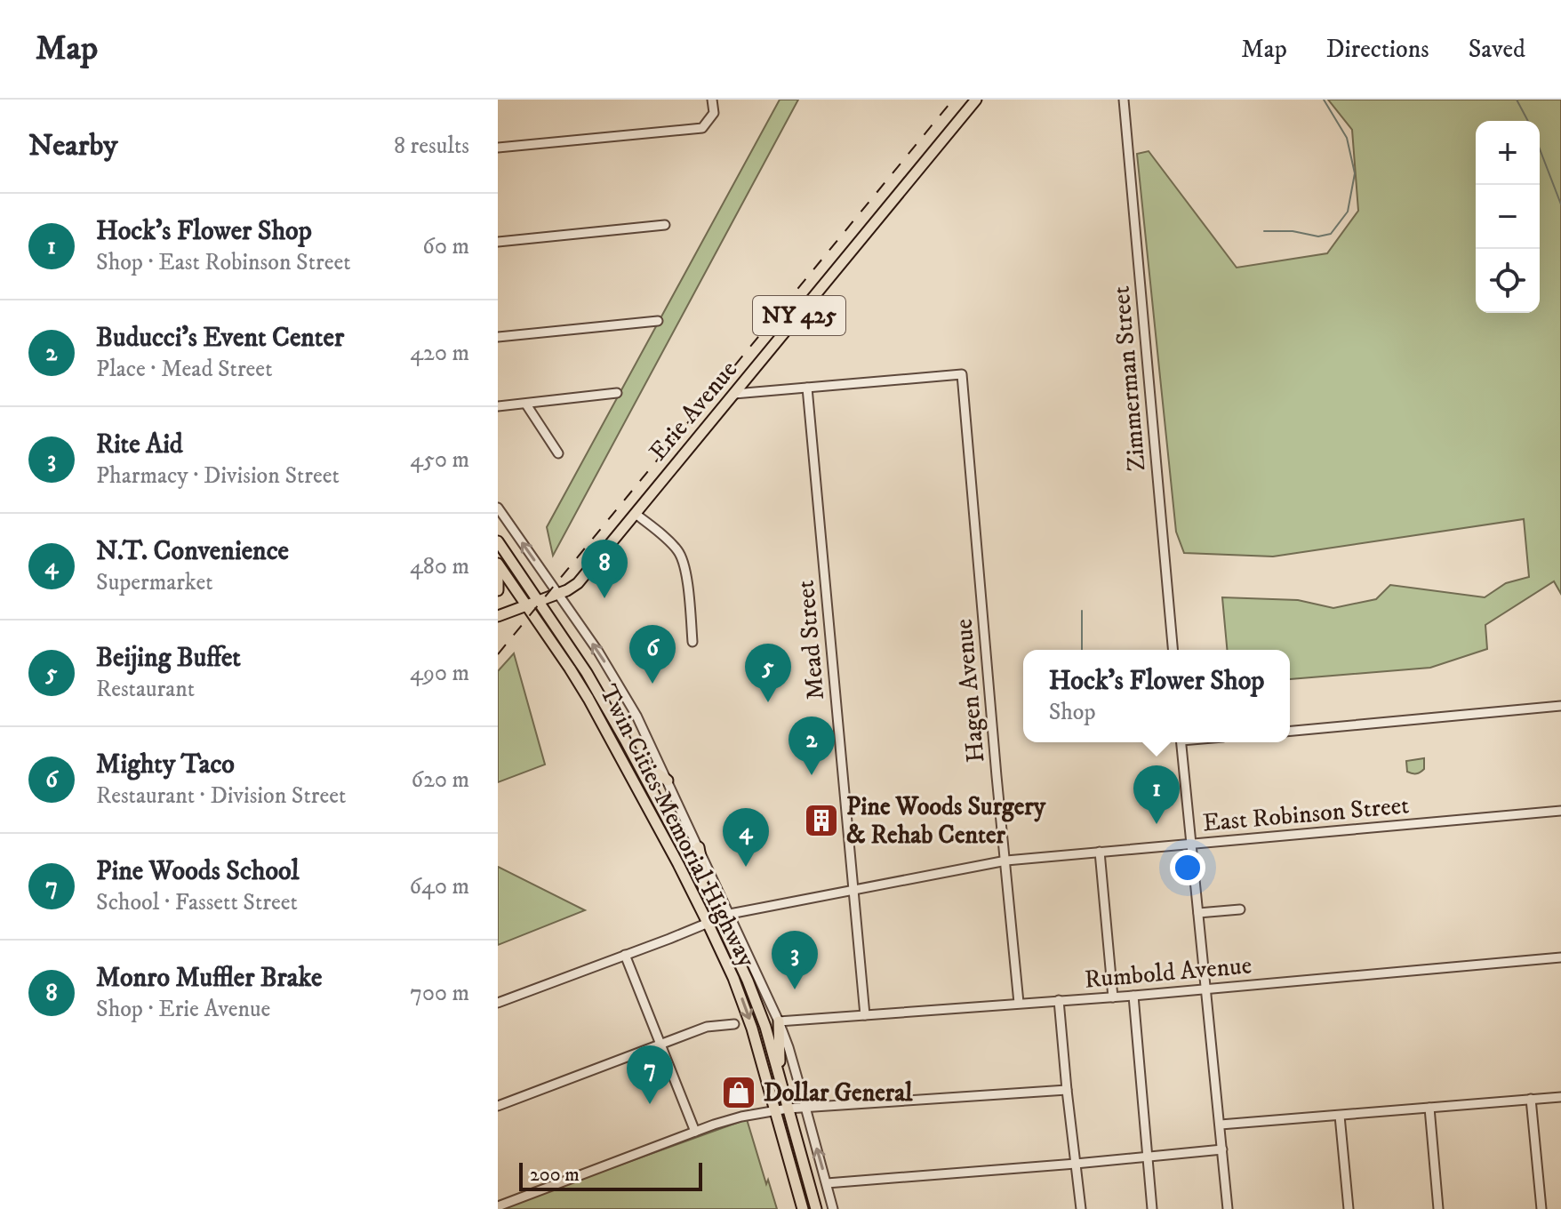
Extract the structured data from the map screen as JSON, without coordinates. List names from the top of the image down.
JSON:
{
  "streets": {
    "main road": ["NY 425", "Erie Avenue", "Twin Cities Memorial Highway"],
    "street": [
      "Zimmerman Street",
      "Mead Street",
      "Hagen Avenue",
      "East Robinson Street",
      "Rumbold Avenue"
    ]
  },
  "crossings": [
    ["NY 425", "Erie Avenue"],
    ["NY 425", "Twin Cities Memorial Highway"],
    ["Erie Avenue", "Twin Cities Memorial Highway"],
    ["Mead Street", "Hagen Avenue"],
    ["Mead Street", "East Robinson Street"],
    ["Mead Street", "Rumbold Avenue"],
    ["Hagen Avenue", "East Robinson Street"],
    ["Hagen Avenue", "Rumbold Avenue"],
    ["East Robinson Street", "Twin Cities Memorial Highway"]
  ],
  "places": {
    "building": ["Pine Woods Surgery & Rehab Center"],
    "shop": ["Dollar General"]
  },
  "scale_bar": "200 m",
  "page": {
    "header": "Map",
    "nav": ["Map", "Directions", "Saved"],
    "heading": ["Nearby", "8 results"],
    "map_buttons": ["+", "−"],
    "list": [
      {
        "mark": "1",
        "name": "Hock's Flower Shop",
        "note": "Shop · East Robinson Street",
        "value": "60 m"
      },
      {
        "mark": "2",
        "name": "Buducci's Event Center",
        "note": "Place · Mead Street",
        "value": "420 m"
      },
      {
        "mark": "3",
        "name": "Rite Aid",
        "note": "Pharmacy · Division Street",
        "value": "450 m"
      },
      {
        "mark": "4",
        "name": "N.T. Convenience",
        "note": "Supermarket",
        "value": "480 m"
      },
      {
        "mark": "5",
        "name": "Beijing Buffet",
        "note": "Restaurant",
        "value": "490 m"
      },
      {
        "mark": "6",
        "name": "Mighty Taco",
        "note": "Restaurant · Division Street",
        "value": "620 m"
      },
      {
        "mark": "7",
        "name": "Pine Woods School",
        "note": "School · Fassett Street",
        "value": "640 m"
      },
      {
        "mark": "8",
        "name": "Monro Muffler Brake",
        "note": "Shop · Erie Avenue",
        "value": "700 m"
      }
    ],
    "pins": [
      "8",
      "6",
      "5",
      "2",
      "1",
      "4",
      "3",
      "7"
    ],
    "popup": ["Hock's Flower Shop", "Shop"],
    "scale": "200 m"
  }
}
